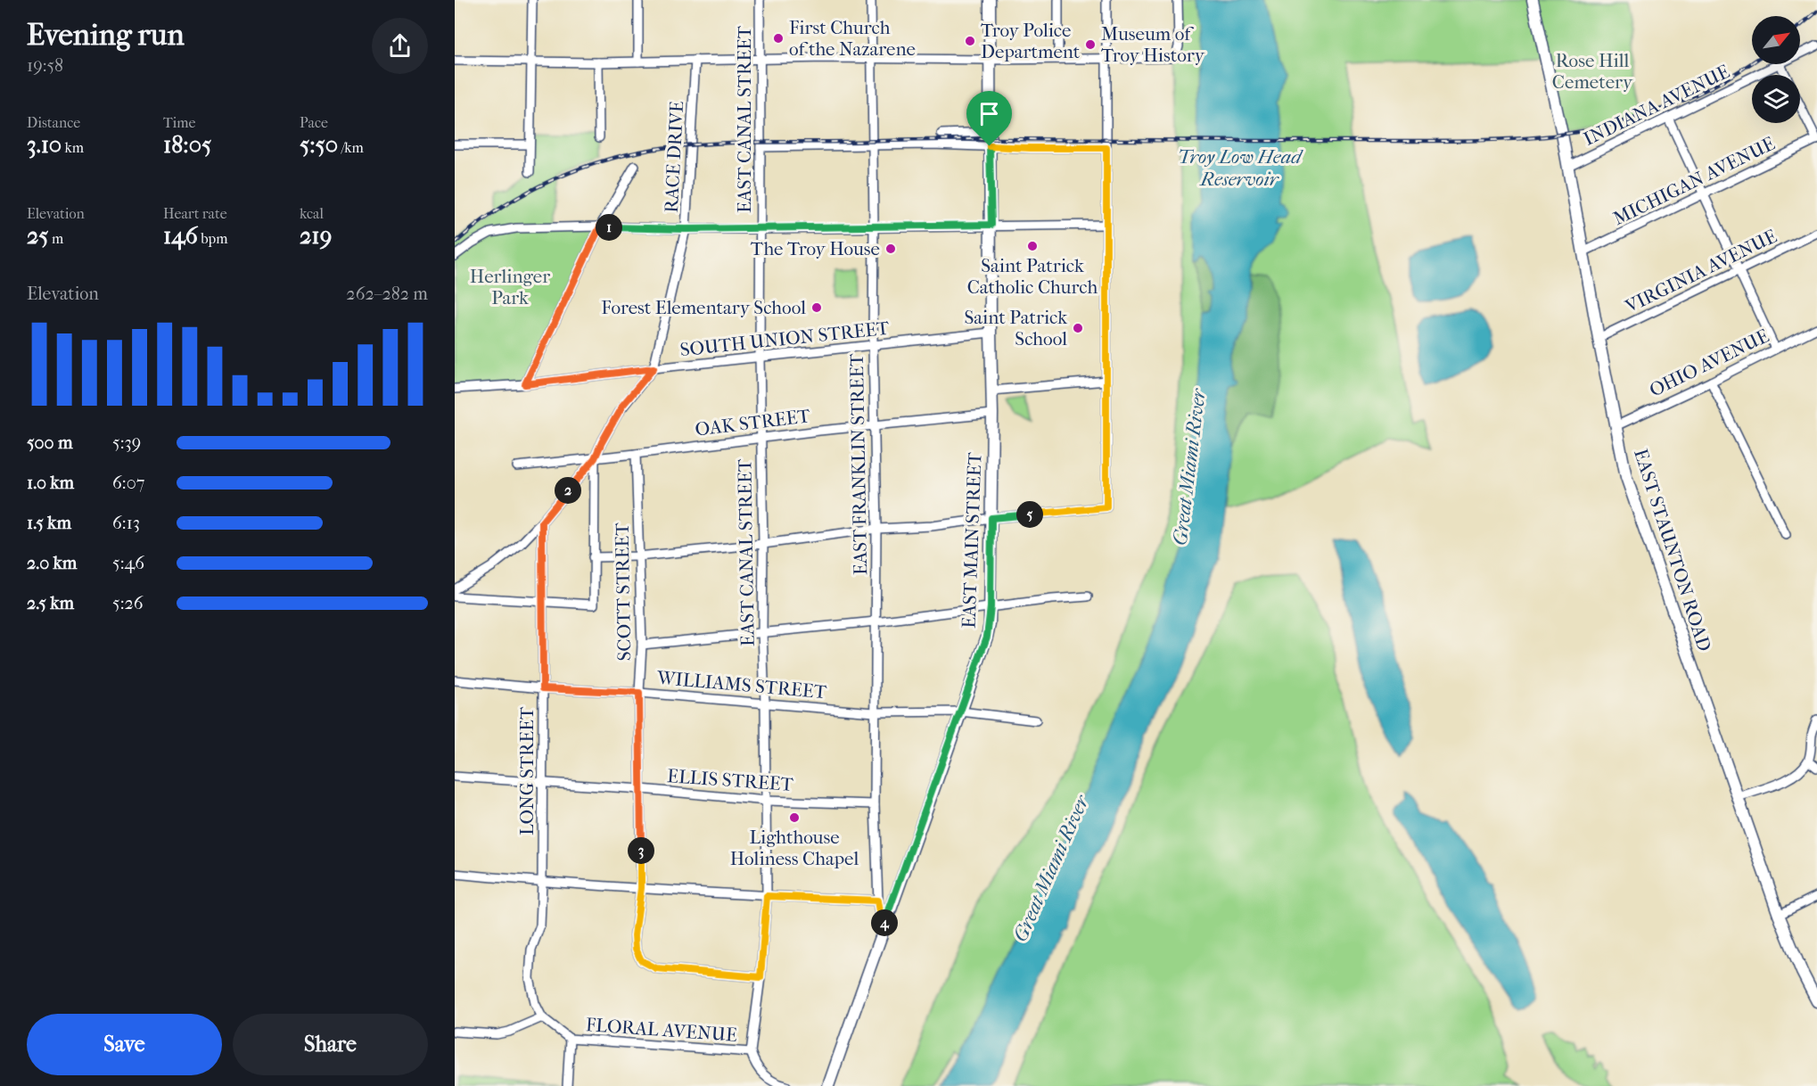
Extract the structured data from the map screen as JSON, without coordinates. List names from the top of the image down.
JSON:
{
  "streets": {
    "main road": ["EAST MAIN STREET", "EAST STAUNTON ROAD"],
    "street": [
      "INDIANA AVENUE",
      "EAST CANAL STREET",
      "RACE DRIVE",
      "MICHIGAN AVENUE",
      "VIRGINIA AVENUE",
      "SOUTH UNION STREET",
      "OHIO AVENUE",
      "OAK STREET",
      "EAST FRANKLIN STREET",
      "SCOTT STREET",
      "WILLIAMS STREET",
      "LONG STREET",
      "ELLIS STREET",
      "FLORAL AVENUE"
    ]
  },
  "crossings": [
    ["INDIANA AVENUE", "EAST STAUNTON ROAD"],
    ["EAST CANAL STREET", "SOUTH UNION STREET"],
    ["EAST CANAL STREET", "OAK STREET"],
    ["EAST CANAL STREET", "SCOTT STREET"],
    ["EAST CANAL STREET", "WILLIAMS STREET"],
    ["EAST CANAL STREET", "ELLIS STREET"],
    ["EAST CANAL STREET", "FLORAL AVENUE"],
    ["RACE DRIVE", "SOUTH UNION STREET"],
    ["RACE DRIVE", "OAK STREET"],
    ["RACE DRIVE", "LONG STREET"],
    ["MICHIGAN AVENUE", "EAST STAUNTON ROAD"],
    ["VIRGINIA AVENUE", "EAST STAUNTON ROAD"],
    ["SOUTH UNION STREET", "EAST FRANKLIN STREET"],
    ["SOUTH UNION STREET", "EAST MAIN STREET"],
    ["OHIO AVENUE", "EAST STAUNTON ROAD"],
    ["OAK STREET", "EAST FRANKLIN STREET"],
    ["OAK STREET", "EAST MAIN STREET"],
    ["OAK STREET", "SCOTT STREET"],
    ["EAST FRANKLIN STREET", "EAST MAIN STREET"],
    ["EAST FRANKLIN STREET", "WILLIAMS STREET"],
    ["EAST FRANKLIN STREET", "ELLIS STREET"],
    ["EAST MAIN STREET", "WILLIAMS STREET"],
    ["SCOTT STREET", "WILLIAMS STREET"],
    ["SCOTT STREET", "ELLIS STREET"],
    ["WILLIAMS STREET", "LONG STREET"],
    ["LONG STREET", "ELLIS STREET"]
  ],
  "water": ["Troy Low Head Reservoir", "Great Miami River"],
  "parks": ["Rose Hill Cemetery", "Herlinger Park"],
  "places": [
    "First Church of the Nazarene",
    "Troy Police Department",
    "Museum of Troy History",
    "Saint Patrick Catholic Church",
    "The Troy House",
    "Forest Elementary School",
    "Saint Patrick School",
    "Lighthouse Holiness Chapel"
  ],
  "north": "top right",
  "page": {
    "heading": ["Evening run", "19:58"],
    "stats": [
      ["Distance", "3.10 km"],
      ["Time", "18:05"],
      ["Pace", "5:50 /km"],
      ["Elevation", "25 m"],
      ["Heart rate", "146 bpm"],
      ["kcal", "219"]
    ],
    "pins": [
      "1",
      "2",
      "5",
      "3",
      "4"
    ],
    "chart": ["Elevation", "262–282 m"],
    "list": [
      {
        "name": "500 m",
        "note": "5:39"
      },
      {
        "name": "1.0 km",
        "note": "6:07"
      },
      {
        "name": "1.5 km",
        "note": "6:13"
      },
      {
        "name": "2.0 km",
        "note": "5:46"
      },
      {
        "name": "2.5 km",
        "note": "5:26"
      }
    ],
    "buttons": ["Save", "Share"]
  }
}
